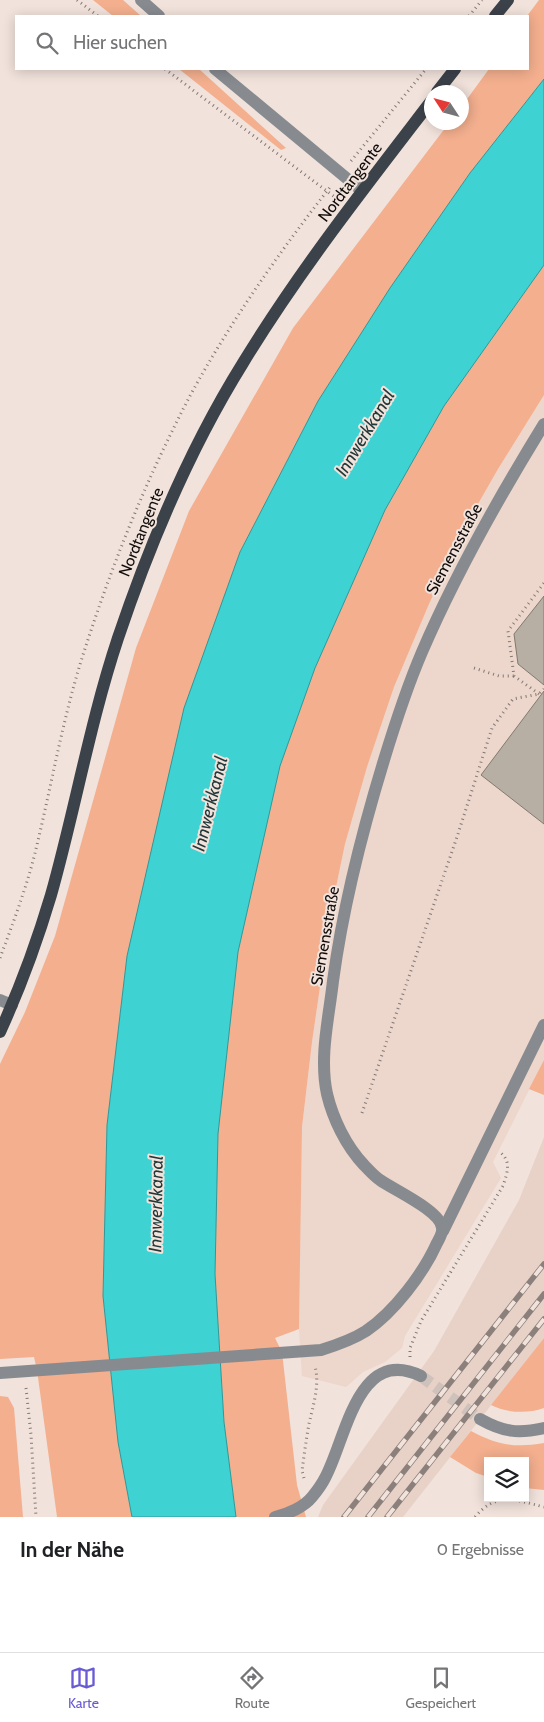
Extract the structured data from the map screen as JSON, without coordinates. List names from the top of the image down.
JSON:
{
  "streets": {
    "main road": ["Nordtangente"],
    "street": ["Siemensstraße"]
  },
  "water": ["Innwerkkanal"],
  "north": "top left",
  "page": {
    "search": "Hier suchen",
    "heading": ["In der Nähe", "0 Ergebnisse"],
    "nav": ["Karte", "Route", "Gespeichert"]
  }
}
